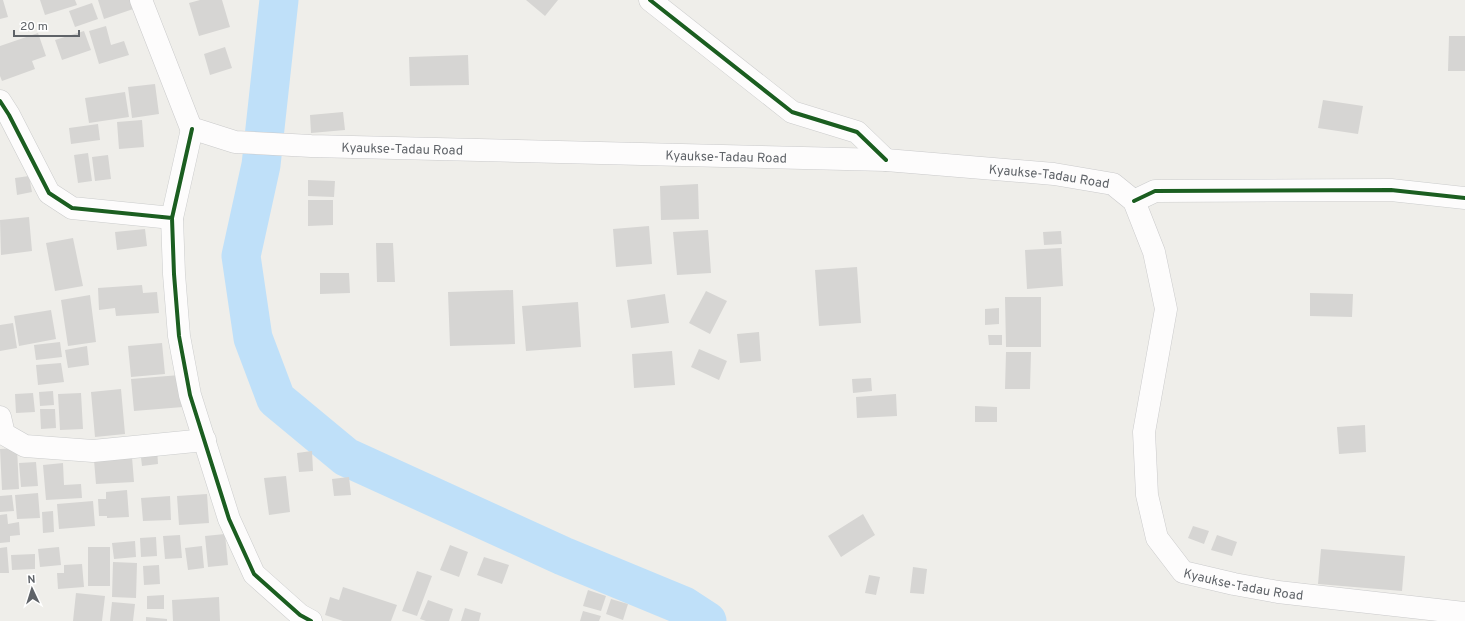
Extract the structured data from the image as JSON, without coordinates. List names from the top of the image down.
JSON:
{
  "streets": {
    "main road": ["Kyaukse-Tadau Road"]
  },
  "scale_bar": "20 m",
  "north": "top"
}
